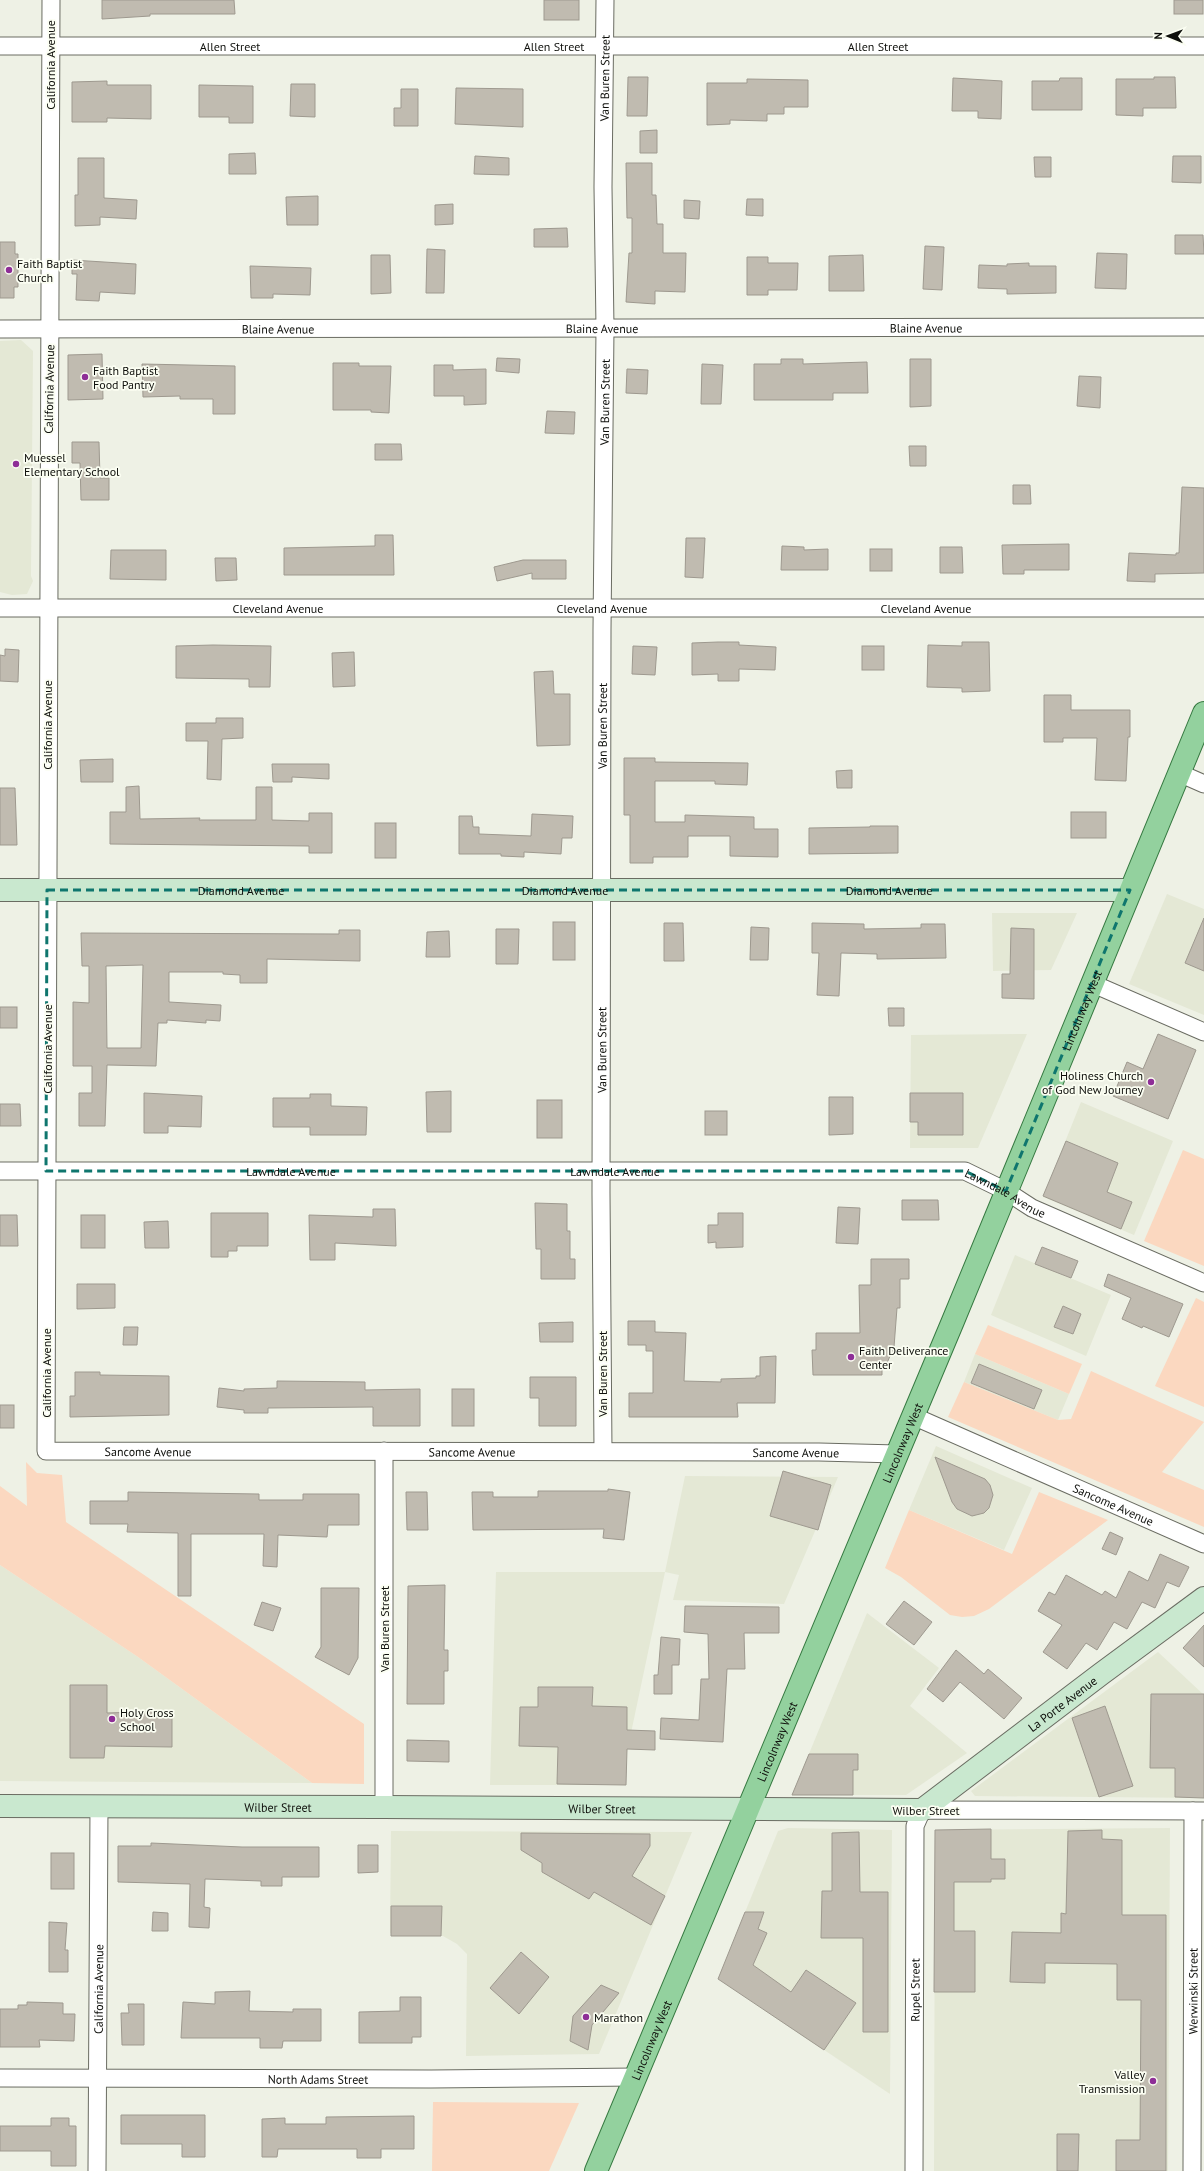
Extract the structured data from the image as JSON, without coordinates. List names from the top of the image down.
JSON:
{
  "streets": {
    "main road": ["Lincolnway West"],
    "street": [
      "Allen Street",
      "California Avenue",
      "Van Buren Street",
      "Blaine Avenue",
      "Cleveland Avenue",
      "Diamond Avenue",
      "Lawndale Avenue",
      "Sancome Avenue",
      "La Porte Avenue",
      "Wilber Street",
      "Rupel Street",
      "Werwinski Street",
      "North Adams Street"
    ]
  },
  "crossings": [
    ["Allen Street", "California Avenue"],
    ["Allen Street", "Van Buren Street"],
    ["California Avenue", "Blaine Avenue"],
    ["California Avenue", "Cleveland Avenue"],
    ["California Avenue", "Diamond Avenue"],
    ["California Avenue", "Lawndale Avenue"],
    ["California Avenue", "Sancome Avenue"],
    ["California Avenue", "Wilber Street"],
    ["California Avenue", "North Adams Street"],
    ["Van Buren Street", "Blaine Avenue"],
    ["Van Buren Street", "Cleveland Avenue"],
    ["Van Buren Street", "Diamond Avenue"],
    ["Van Buren Street", "Lawndale Avenue"],
    ["Van Buren Street", "Sancome Avenue"],
    ["Van Buren Street", "Wilber Street"],
    ["Diamond Avenue", "Lincolnway West"],
    ["Lincolnway West", "Lawndale Avenue"],
    ["Lincolnway West", "Sancome Avenue"],
    ["Lincolnway West", "Wilber Street"],
    ["Lincolnway West", "North Adams Street"],
    ["La Porte Avenue", "Wilber Street"],
    ["La Porte Avenue", "Rupel Street"],
    ["Wilber Street", "Rupel Street"],
    ["Wilber Street", "Werwinski Street"]
  ],
  "places": [
    "Faith Baptist Church",
    "Faith Baptist Food Pantry",
    "Muessel Elementary School",
    "Holiness Church of God New Journey",
    "Faith Deliverance Center",
    "Holy Cross School",
    "Marathon",
    "Valley Transmission"
  ],
  "north": "left"
}
